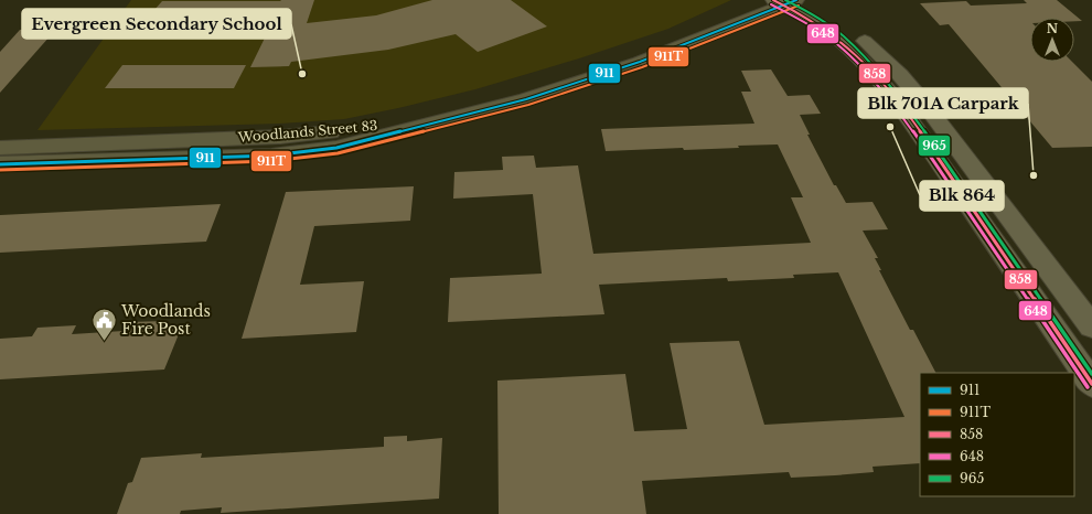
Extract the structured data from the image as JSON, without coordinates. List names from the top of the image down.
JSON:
{
  "streets": {
    "street": ["Woodlands Street 83"]
  },
  "places": {
    "other": ["Evergreen Secondary School", "Blk 864", "Blk 701A Carpark"],
    "public building": ["Woodlands Fire Post"]
  },
  "lines": [
    "transit line 911",
    "transit line 858",
    "transit line 965",
    "transit line 648",
    "transit line 911T"
  ],
  "legend": [
    "911",
    "911T",
    "858",
    "648",
    "965"
  ],
  "north": "top"
}
